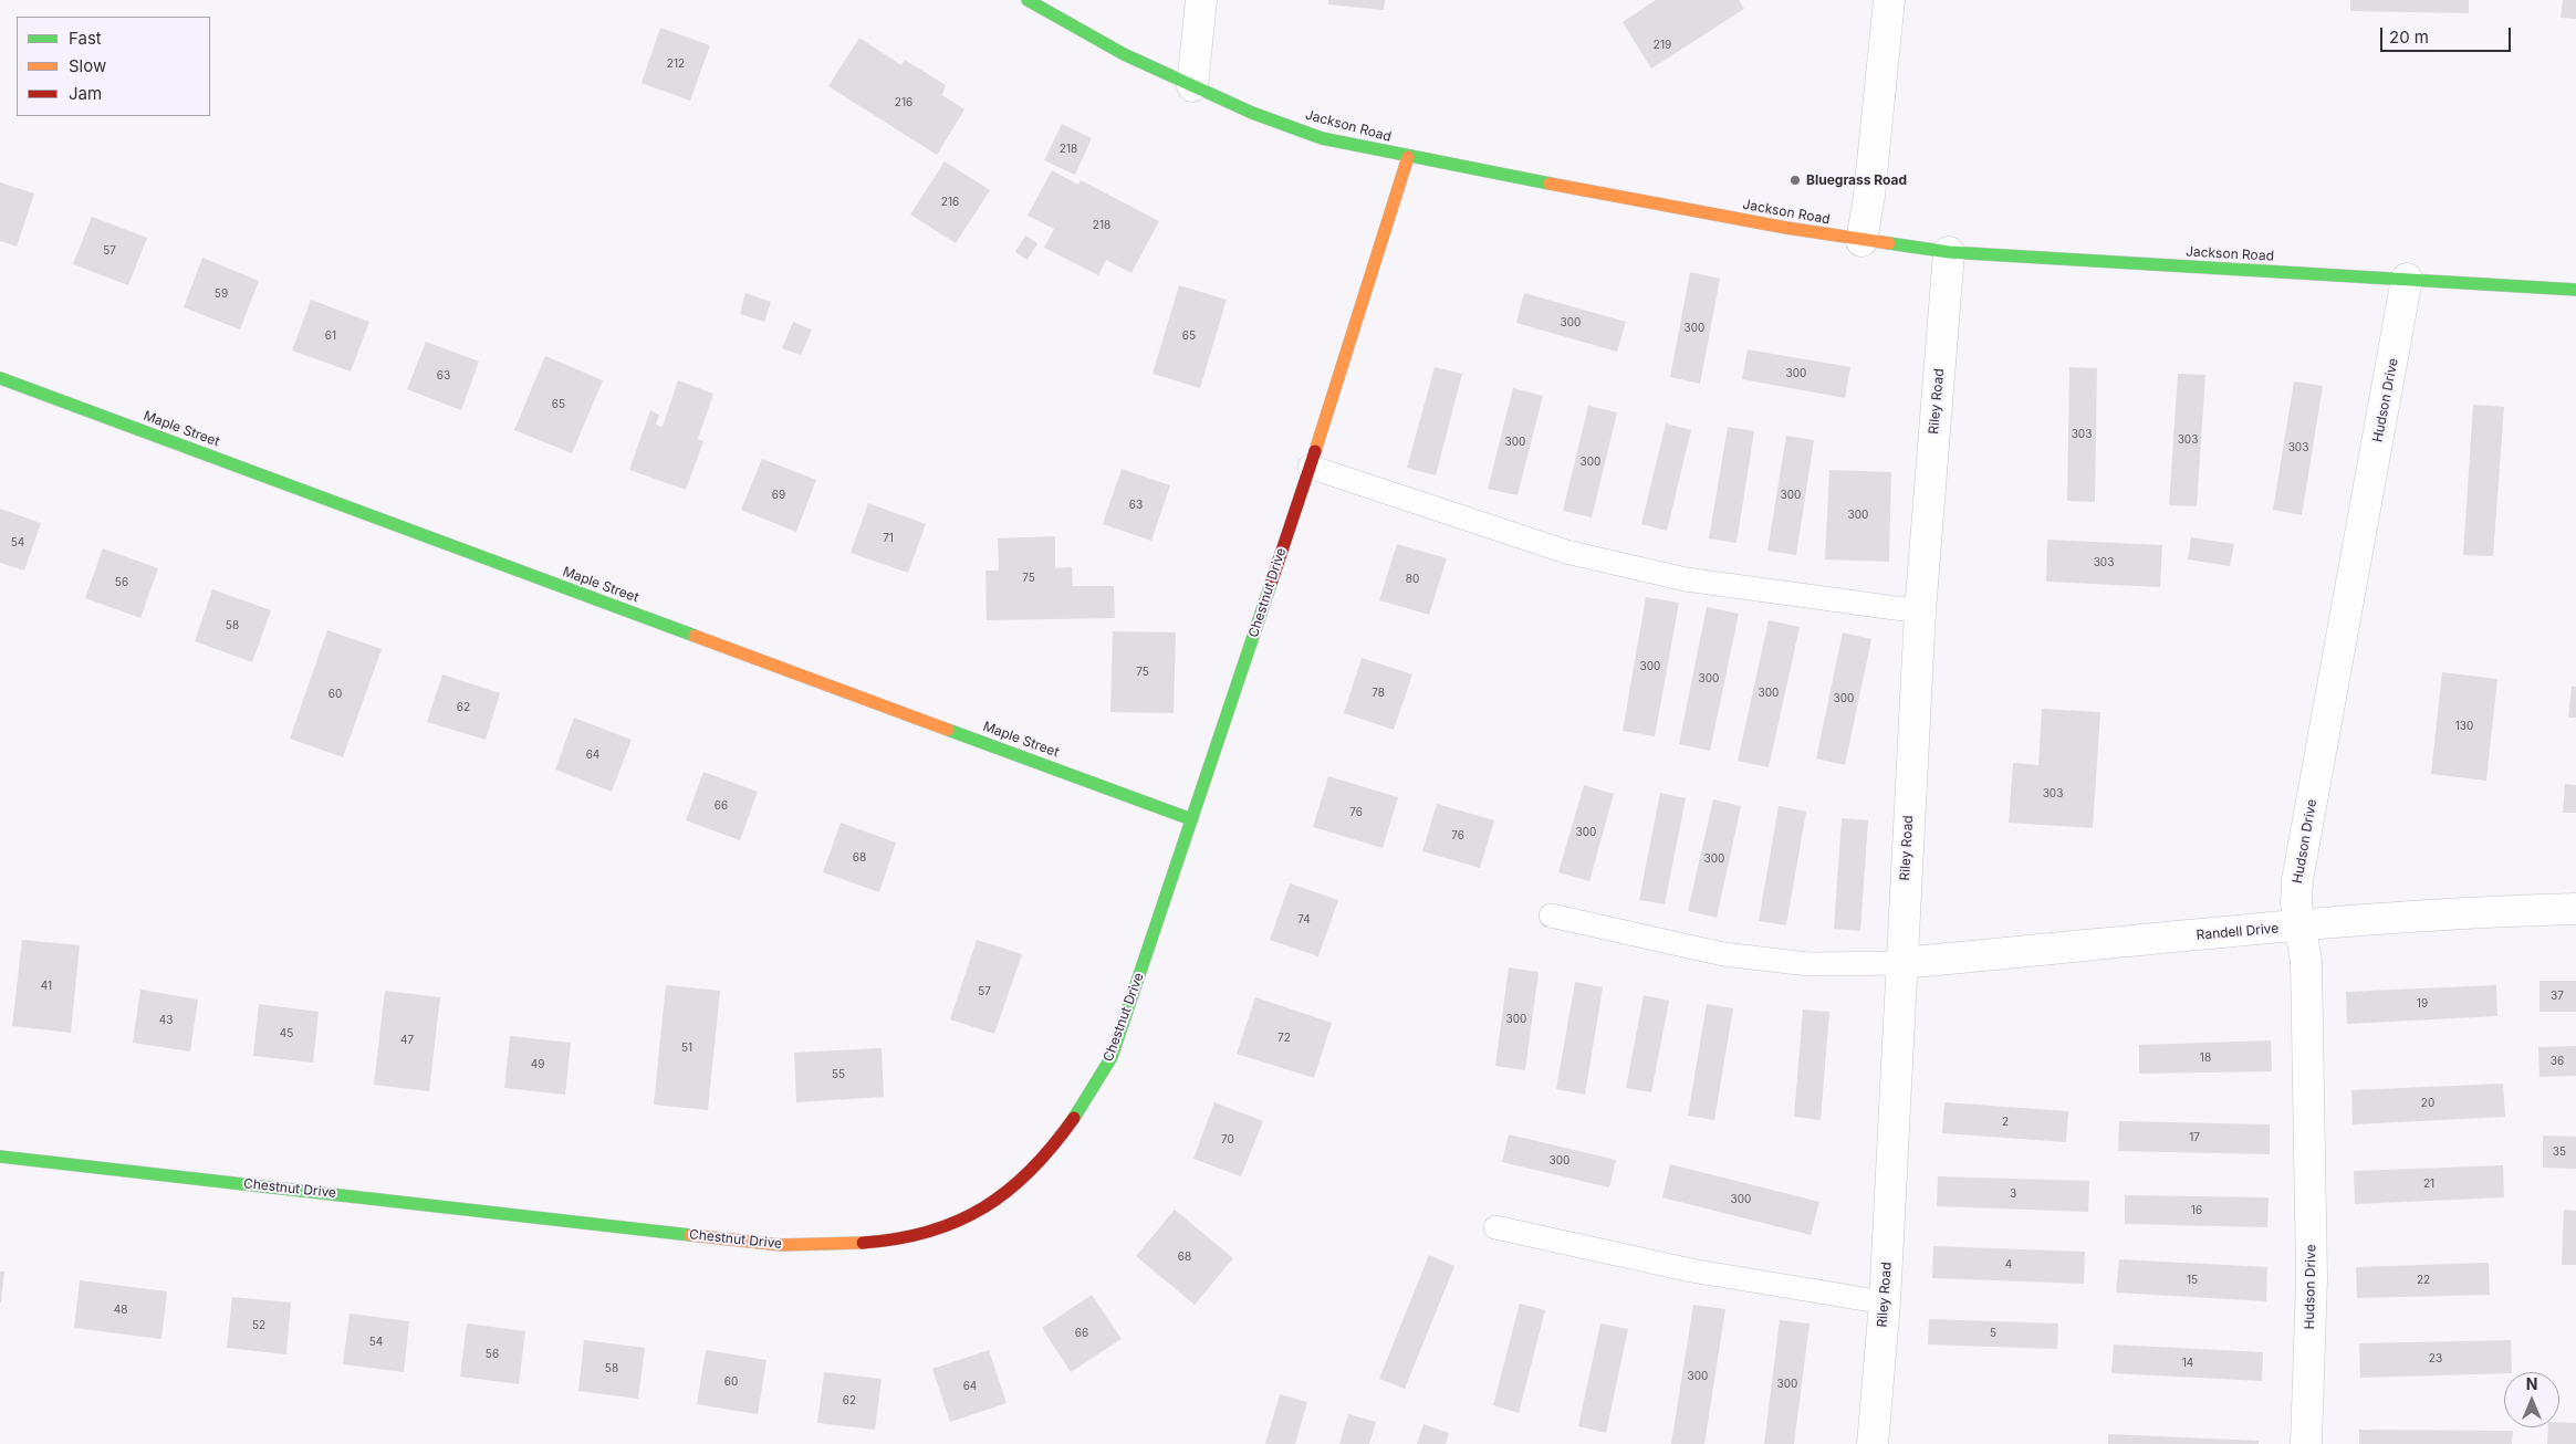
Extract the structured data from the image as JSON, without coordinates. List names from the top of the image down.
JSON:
{
  "streets": {
    "street": [
      "Jackson Road",
      "Hudson Drive",
      "Riley Road",
      "Maple Street",
      "Chestnut Drive",
      "Randell Drive"
    ]
  },
  "crossings": [
    ["Jackson Road", "Hudson Drive"],
    ["Jackson Road", "Riley Road"],
    ["Jackson Road", "Chestnut Drive"],
    ["Hudson Drive", "Randell Drive"],
    ["Riley Road", "Randell Drive"],
    ["Maple Street", "Chestnut Drive"]
  ],
  "places": ["Bluegrass Road"],
  "house_numbers": [
    "219",
    "212",
    "216",
    "218",
    "216",
    "218",
    "57",
    "59",
    "300",
    "300",
    "61",
    "65",
    "300",
    "63",
    "65",
    "303",
    "303",
    "300",
    "303",
    "300",
    "69",
    "300",
    "63",
    "300",
    "71",
    "54",
    "303",
    "75",
    "80",
    "56",
    "58",
    "300",
    "75",
    "300",
    "78",
    "300",
    "60",
    "300",
    "62",
    "130",
    "64",
    "303",
    "66",
    "76",
    "300",
    "76",
    "68",
    "300",
    "74",
    "41",
    "57",
    "37",
    "19",
    "300",
    "43",
    "45",
    "72",
    "47",
    "51",
    "18",
    "36",
    "49",
    "55",
    "20",
    "2",
    "17",
    "70",
    "35",
    "300",
    "21",
    "3",
    "300",
    "16",
    "68",
    "4",
    "15",
    "22",
    "48",
    "52",
    "66",
    "5",
    "54",
    "56",
    "23",
    "14",
    "58",
    "300",
    "60",
    "300",
    "64",
    "62"
  ],
  "legend": ["Fast", "Slow", "Jam"],
  "scale_bar": "20 m",
  "north": "top"
}
